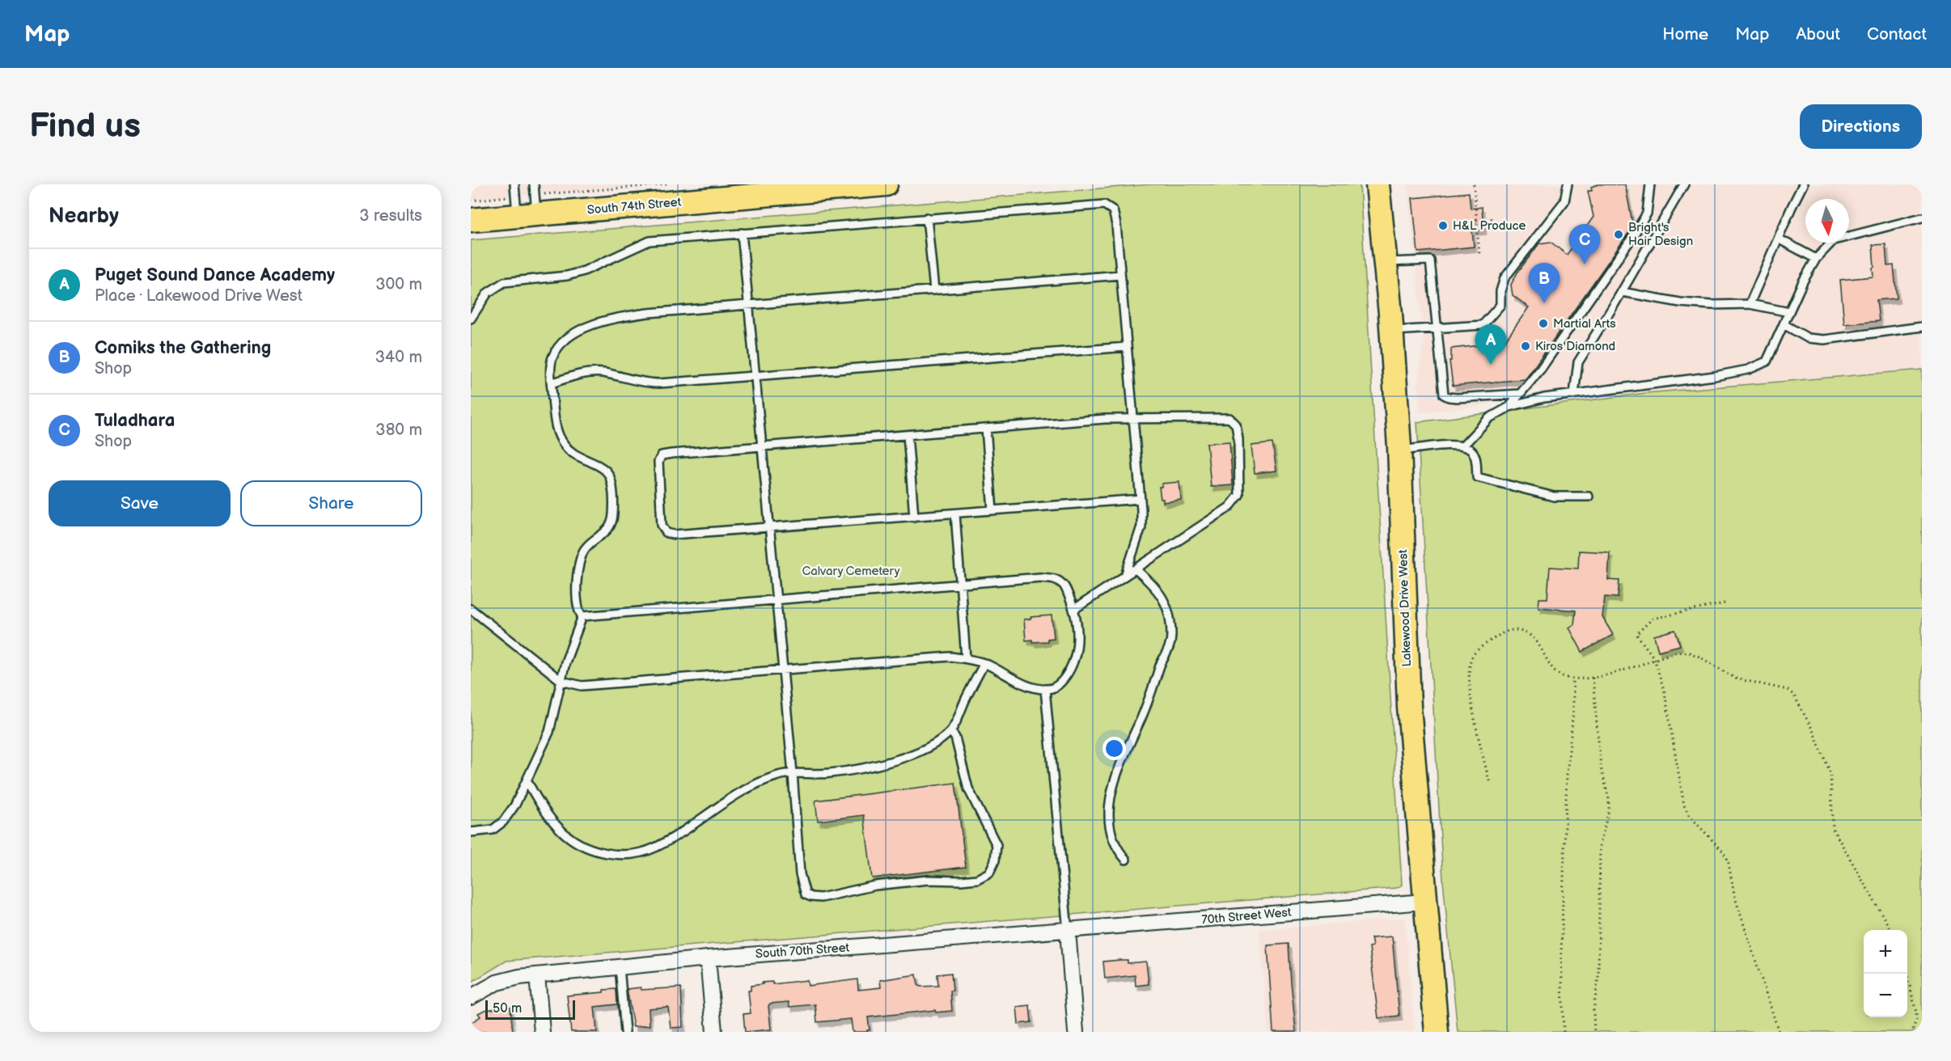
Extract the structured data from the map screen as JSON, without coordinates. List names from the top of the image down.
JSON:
{
  "streets": {
    "main road": ["South 74th Street", "Lakewood Drive West"],
    "street": ["70th Street West", "South 70th Street"]
  },
  "crossings": [
    ["Lakewood Drive West", "70th Street West"],
    ["70th Street West", "South 70th Street"]
  ],
  "parks": ["Calvary Cemetery"],
  "places": [
    "H&L Produce",
    "Bright's Hair Design",
    "Martial Arts",
    "Kiros Diamond"
  ],
  "scale_bar": "50 m",
  "north": "bottom",
  "page": {
    "header": "Map",
    "nav": [
      "Home",
      "Map",
      "About",
      "Contact"
    ],
    "buttons": [
      "Directions",
      ["Save", "Share"]
    ],
    "title": "Find us",
    "heading": ["Nearby", "3 results"],
    "pins": ["C", "B", "A"],
    "list": [
      {
        "mark": "A",
        "name": "Puget Sound Dance Academy",
        "note": "Place · Lakewood Drive West",
        "value": "300 m"
      },
      {
        "mark": "B",
        "name": "Comiks the Gathering",
        "note": "Shop",
        "value": "340 m"
      },
      {
        "mark": "C",
        "name": "Tuladhara",
        "note": "Shop",
        "value": "380 m"
      }
    ],
    "map_buttons": ["+", "−"],
    "scale": "50 m"
  }
}
